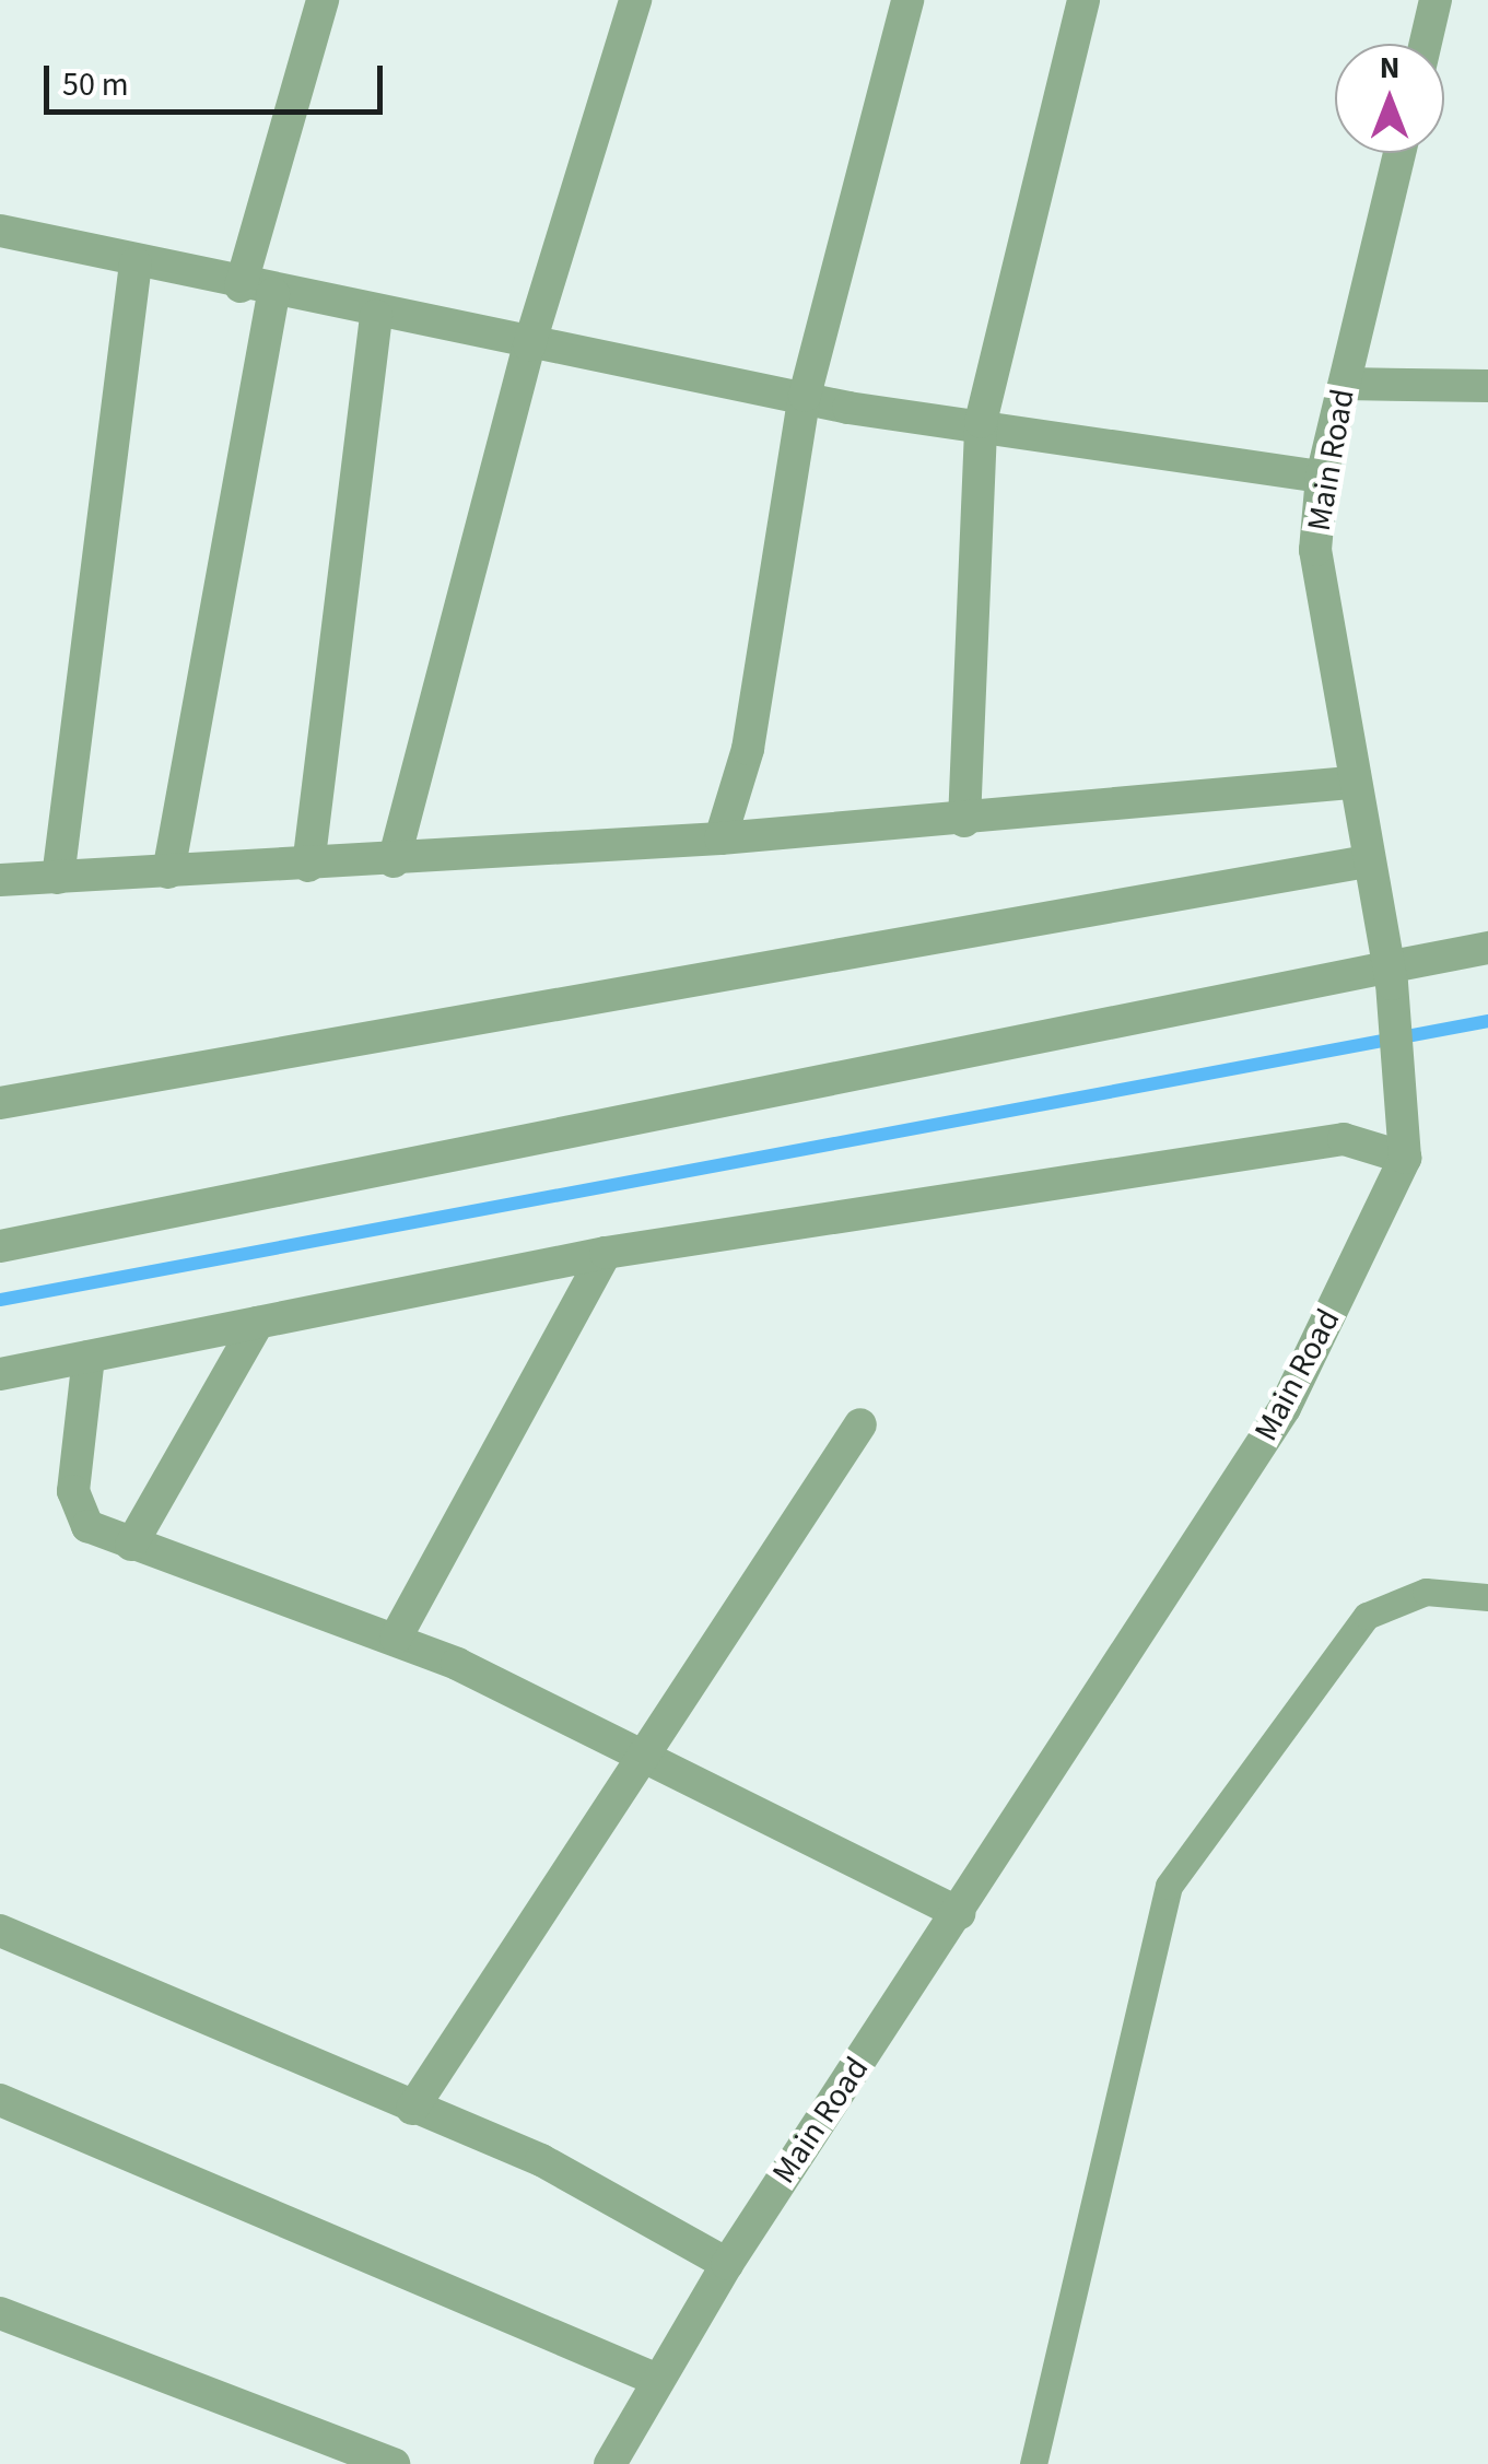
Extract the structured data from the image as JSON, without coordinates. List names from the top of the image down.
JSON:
{
  "streets": {
    "street": ["Main Road"]
  },
  "scale_bar": "50 m",
  "north": "top"
}
